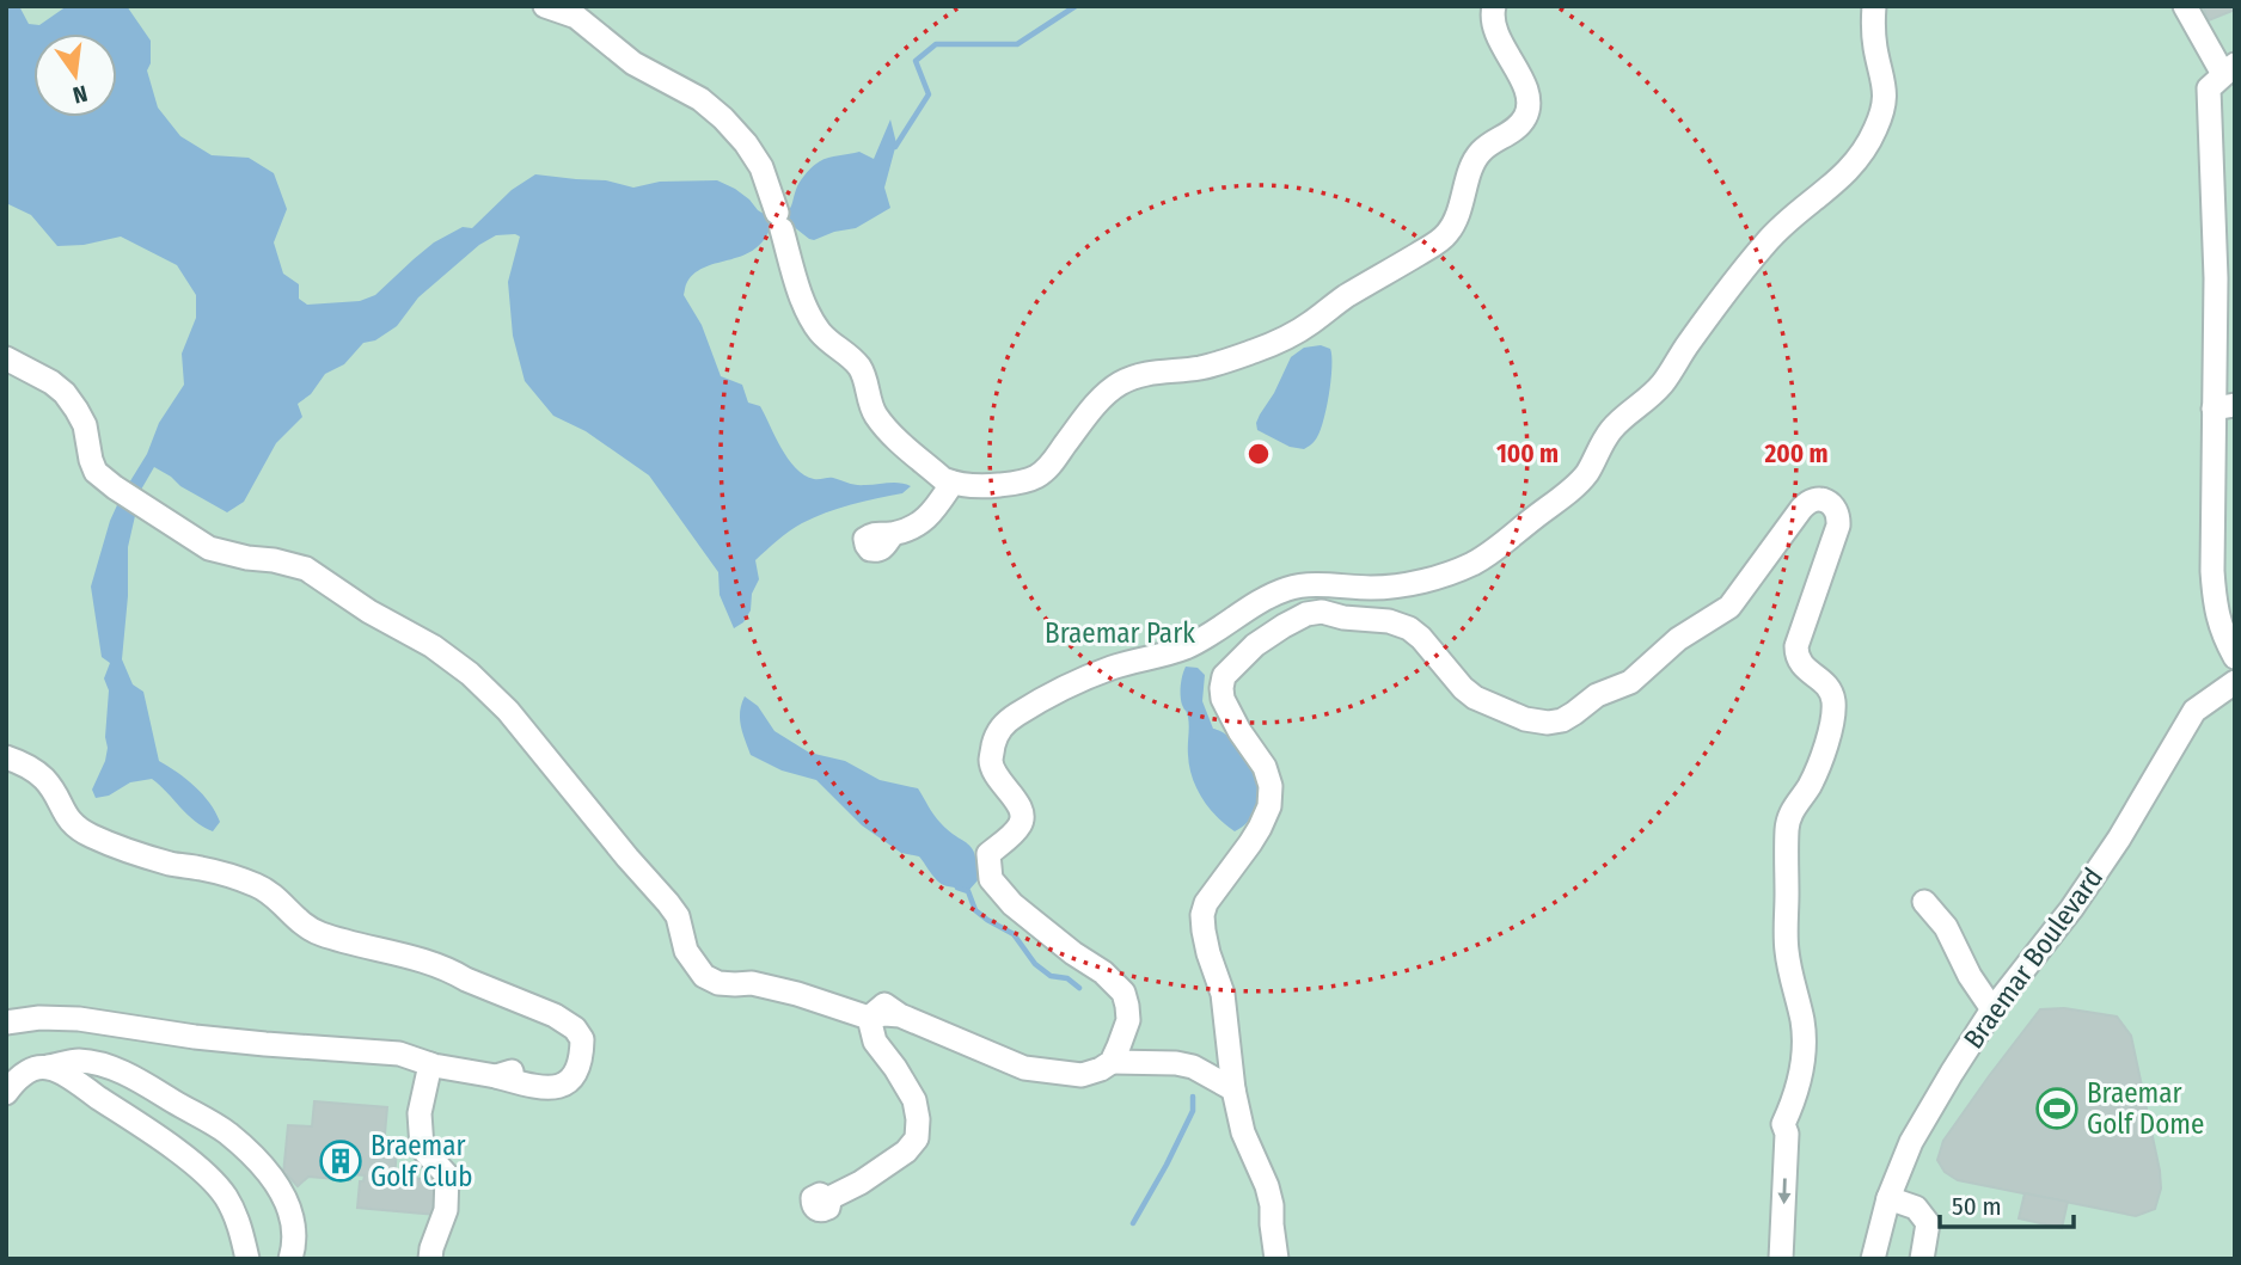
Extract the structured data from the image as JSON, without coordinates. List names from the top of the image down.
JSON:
{
  "streets": {
    "street": ["Braemar Boulevard"]
  },
  "parks": ["Braemar Park"],
  "places": {
    "sports": ["Braemar Golf Dome"],
    "building": ["Braemar Golf Club"]
  },
  "scale_bar": "50 m",
  "north": "bottom",
  "rings": ["100 m", "200 m"]
}
